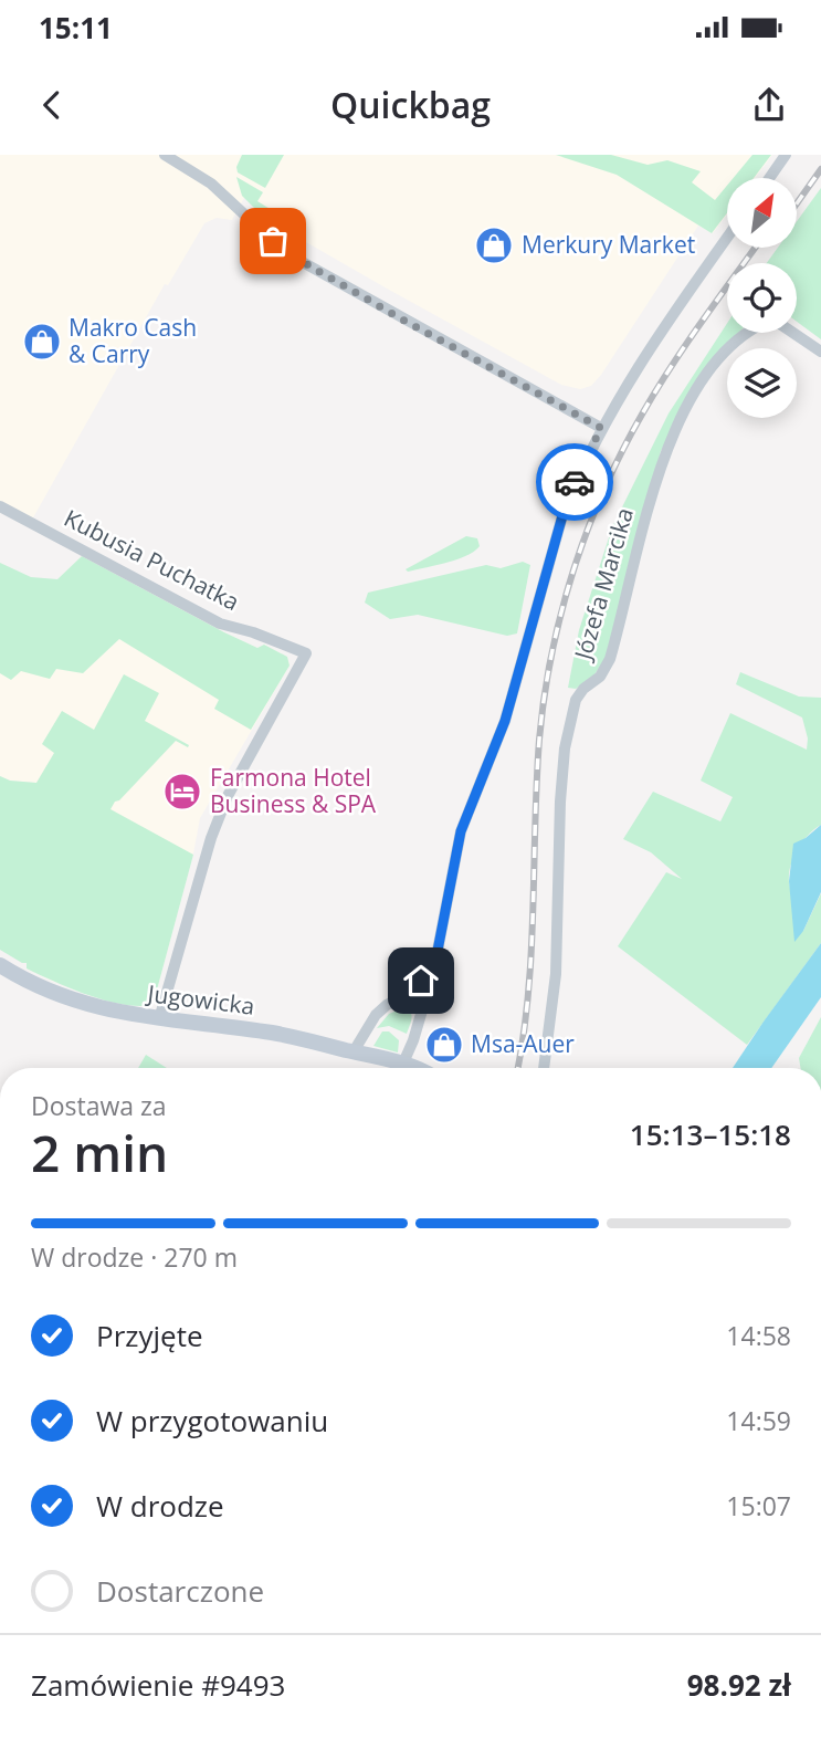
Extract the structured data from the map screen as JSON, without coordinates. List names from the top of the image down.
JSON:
{
  "streets": {
    "street": ["Kubusia Puchatka", "Józefa Marcika", "Jugowicka"]
  },
  "crossings": [
    ["Kubusia Puchatka", "Jugowicka"]
  ],
  "places": {
    "shop": ["Merkury Market", "Makro Cash & Carry", "Msa-Auer"],
    "hotel": ["Farmona Hotel Business & SPA"]
  },
  "north": "top right",
  "page": {
    "status": "15:11",
    "header": "Quickbag",
    "heading": ["2 min", "Dostawa za", "15:13–15:18"],
    "panel": ["Zamówienie #9493", "98.92 zł"],
    "bar": "W drodze · 270 m",
    "list": [
      ["Przyjęte", "14:58"],
      ["W przygotowaniu", "14:59"],
      ["W drodze", "15:07"],
      "Dostarczone"
    ]
  }
}
